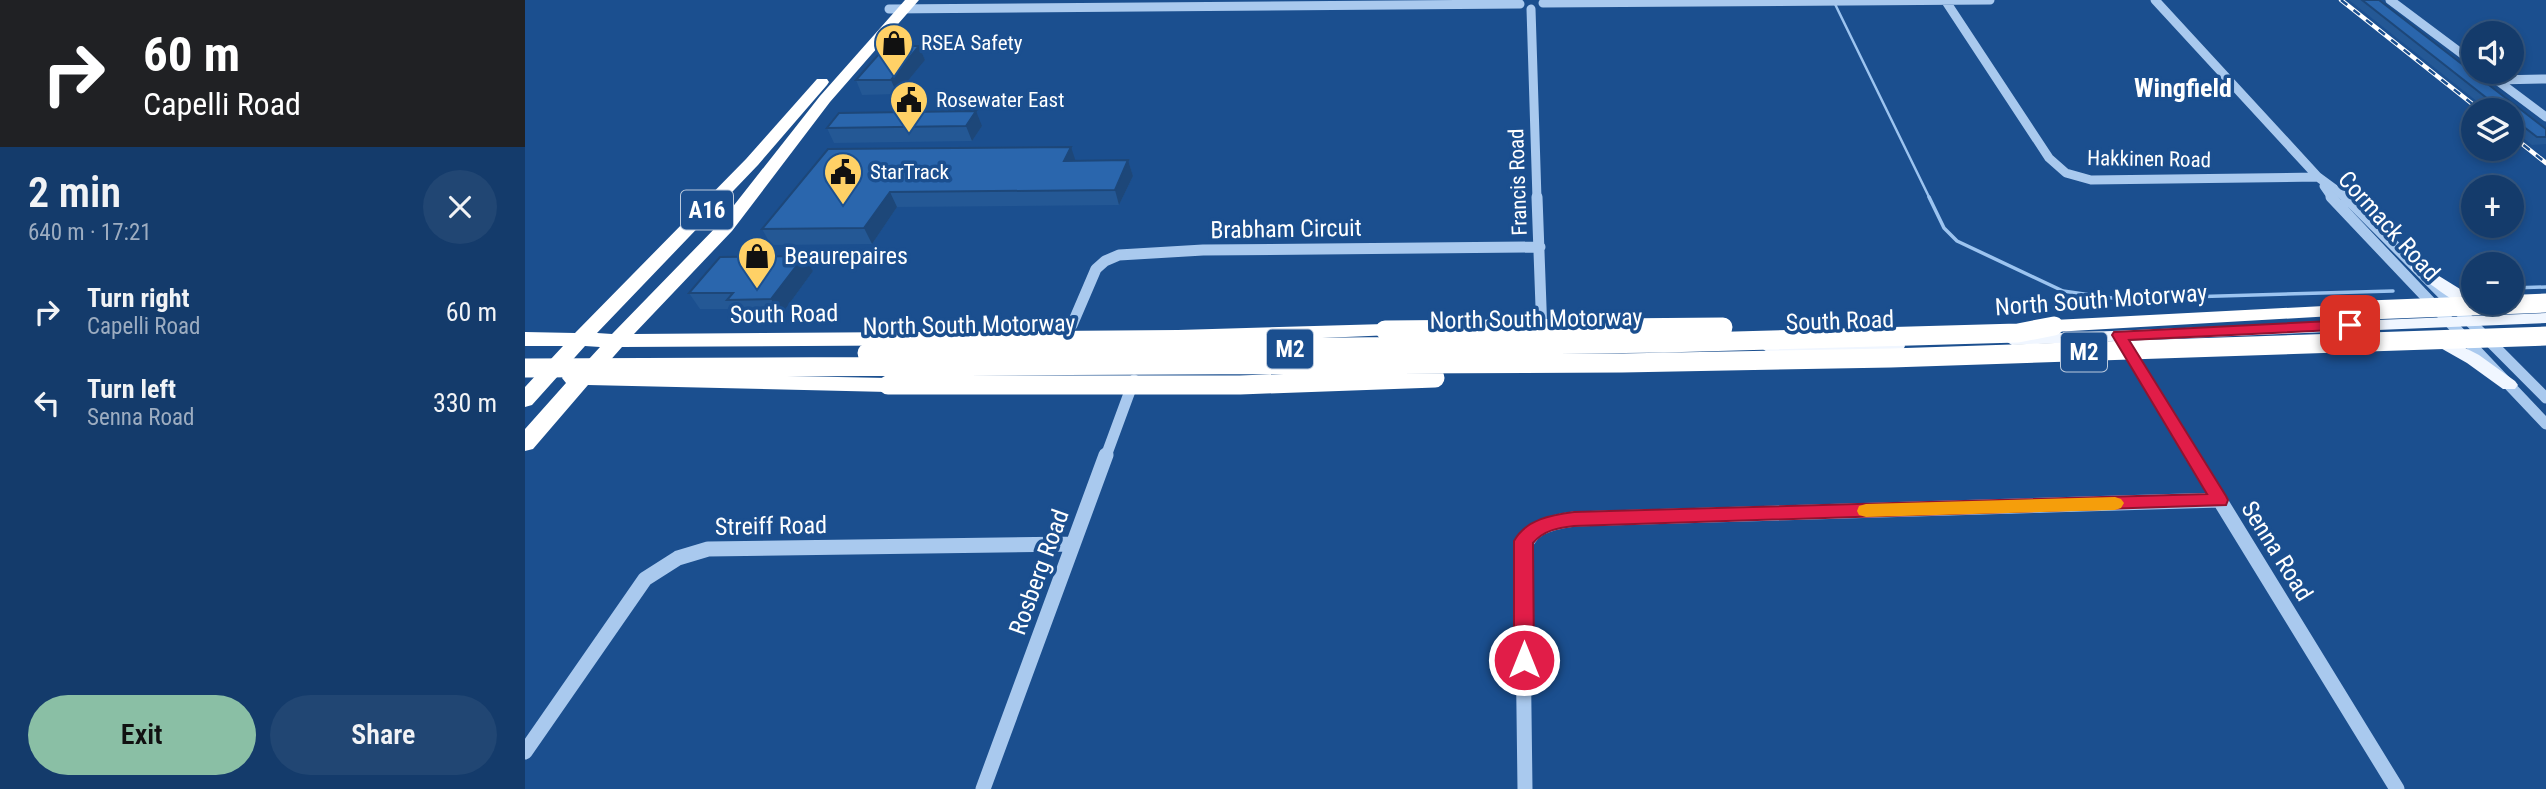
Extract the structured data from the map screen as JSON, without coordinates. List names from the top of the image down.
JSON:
{
  "streets": {
    "highway": [
      "A16",
      "North South Motorway",
      "South Road",
      "M2"
    ],
    "street": [
      "Hakkinen Road",
      "Francis Road",
      "Cormack Road",
      "Brabham Circuit",
      "Streiff Road",
      "Senna Road",
      "Rosberg Road"
    ]
  },
  "crossings": [
    ["Hakkinen Road", "Cormack Road"],
    ["Francis Road", "Brabham Circuit"],
    ["Francis Road", "South Road"],
    ["A16", "South Road"],
    ["Cormack Road", "South Road"],
    ["Brabham Circuit", "South Road"],
    ["North South Motorway", "South Road"],
    ["South Road", "Senna Road"],
    ["South Road", "Rosberg Road"],
    ["Streiff Road", "Rosberg Road"]
  ],
  "districts": ["Wingfield"],
  "places": {
    "shop": ["RSEA Safety", "Beaurepaires"],
    "public building": ["Rosewater East", "StarTrack"]
  },
  "page": {
    "turn": ["60 m", "Capelli Road"],
    "map_buttons": ["+", "−"],
    "heading": ["2 min", "640 m · 17:21"],
    "list": [
      {
        "name": "Turn right",
        "note": "Capelli Road",
        "value": "60 m"
      },
      {
        "name": "Turn left",
        "note": "Senna Road",
        "value": "330 m"
      }
    ],
    "buttons": ["Exit", "Share"]
  }
}
